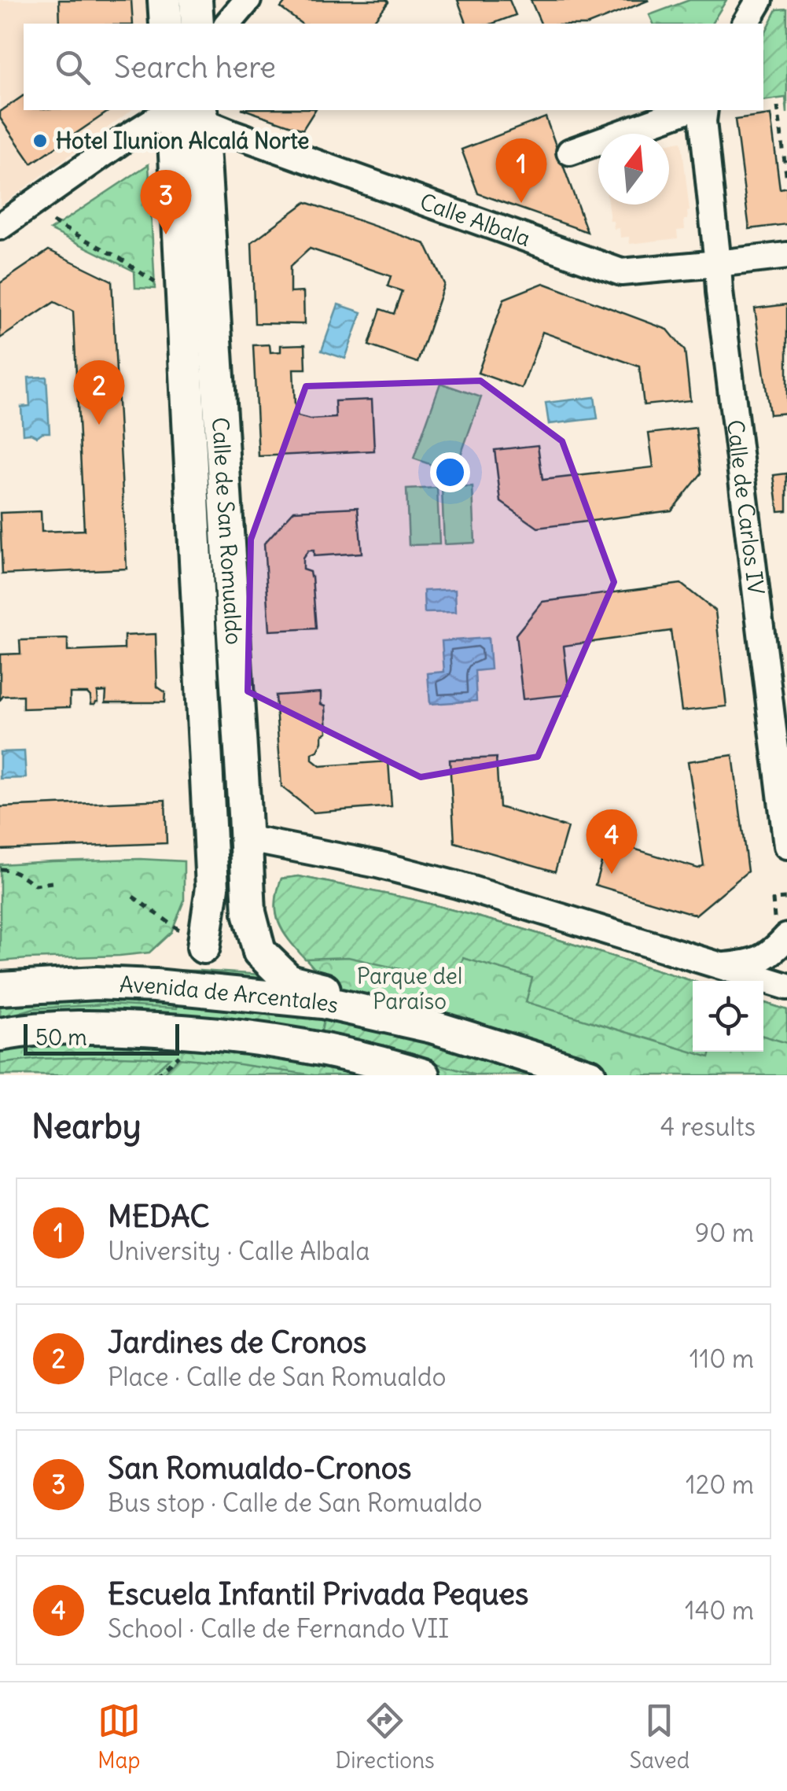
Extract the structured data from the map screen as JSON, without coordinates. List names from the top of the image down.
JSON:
{
  "streets": {
    "main road": ["Calle de San Romualdo", "Avenida de Arcentales"],
    "street": ["Calle Albala", "Calle de Carlos IV"]
  },
  "crossings": [
    ["Calle Albala", "Calle de Carlos IV"],
    ["Calle Albala", "Calle de San Romualdo"]
  ],
  "parks": ["Parque del Paraíso"],
  "places": ["Hotel Ilunion Alcalá Norte"],
  "scale_bar": "50 m",
  "north": "top",
  "page": {
    "search": "Search here",
    "pins": [
      "1",
      "3",
      "2",
      "4"
    ],
    "scale": "50 m",
    "heading": ["Nearby", "4 results"],
    "list": [
      {
        "mark": "1",
        "name": "MEDAC",
        "note": "University · Calle Albala",
        "value": "90 m"
      },
      {
        "mark": "2",
        "name": "Jardines de Cronos",
        "note": "Place · Calle de San Romualdo",
        "value": "110 m"
      },
      {
        "mark": "3",
        "name": "San Romualdo-Cronos",
        "note": "Bus stop · Calle de San Romualdo",
        "value": "120 m"
      },
      {
        "mark": "4",
        "name": "Escuela Infantil Privada Peques",
        "note": "School · Calle de Fernando VII",
        "value": "140 m"
      }
    ],
    "nav": ["Map", "Directions", "Saved"]
  }
}
